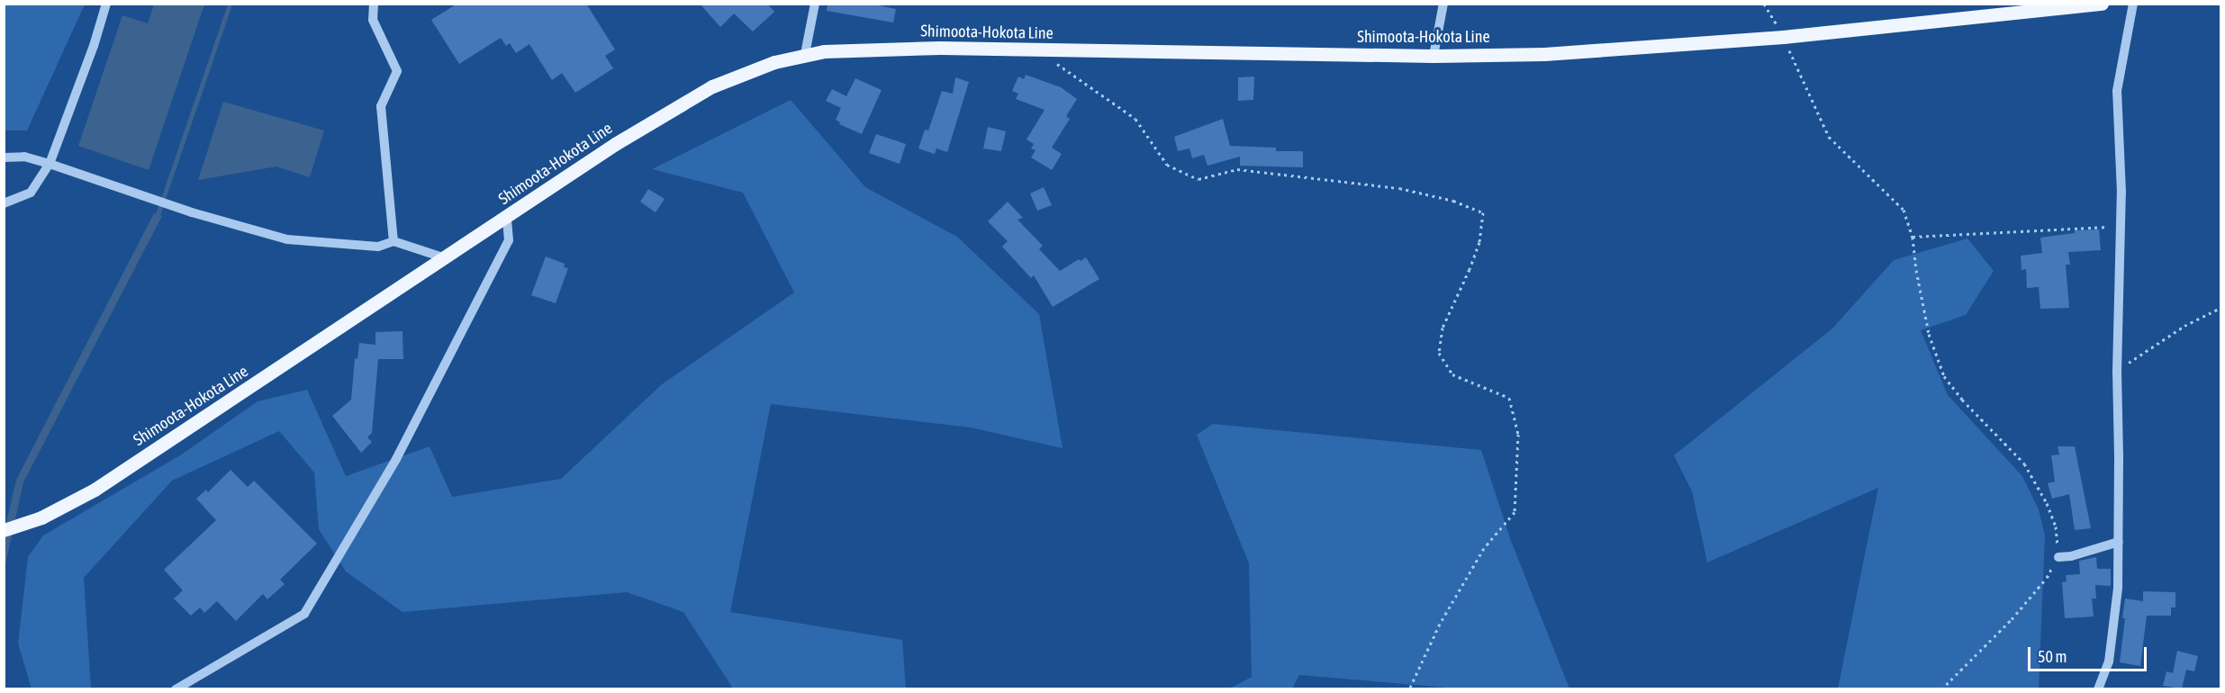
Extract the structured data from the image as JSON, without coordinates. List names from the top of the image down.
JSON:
{
  "streets": {
    "main road": ["Shimoota-Hokota Line"]
  },
  "scale_bar": "50 m"
}
